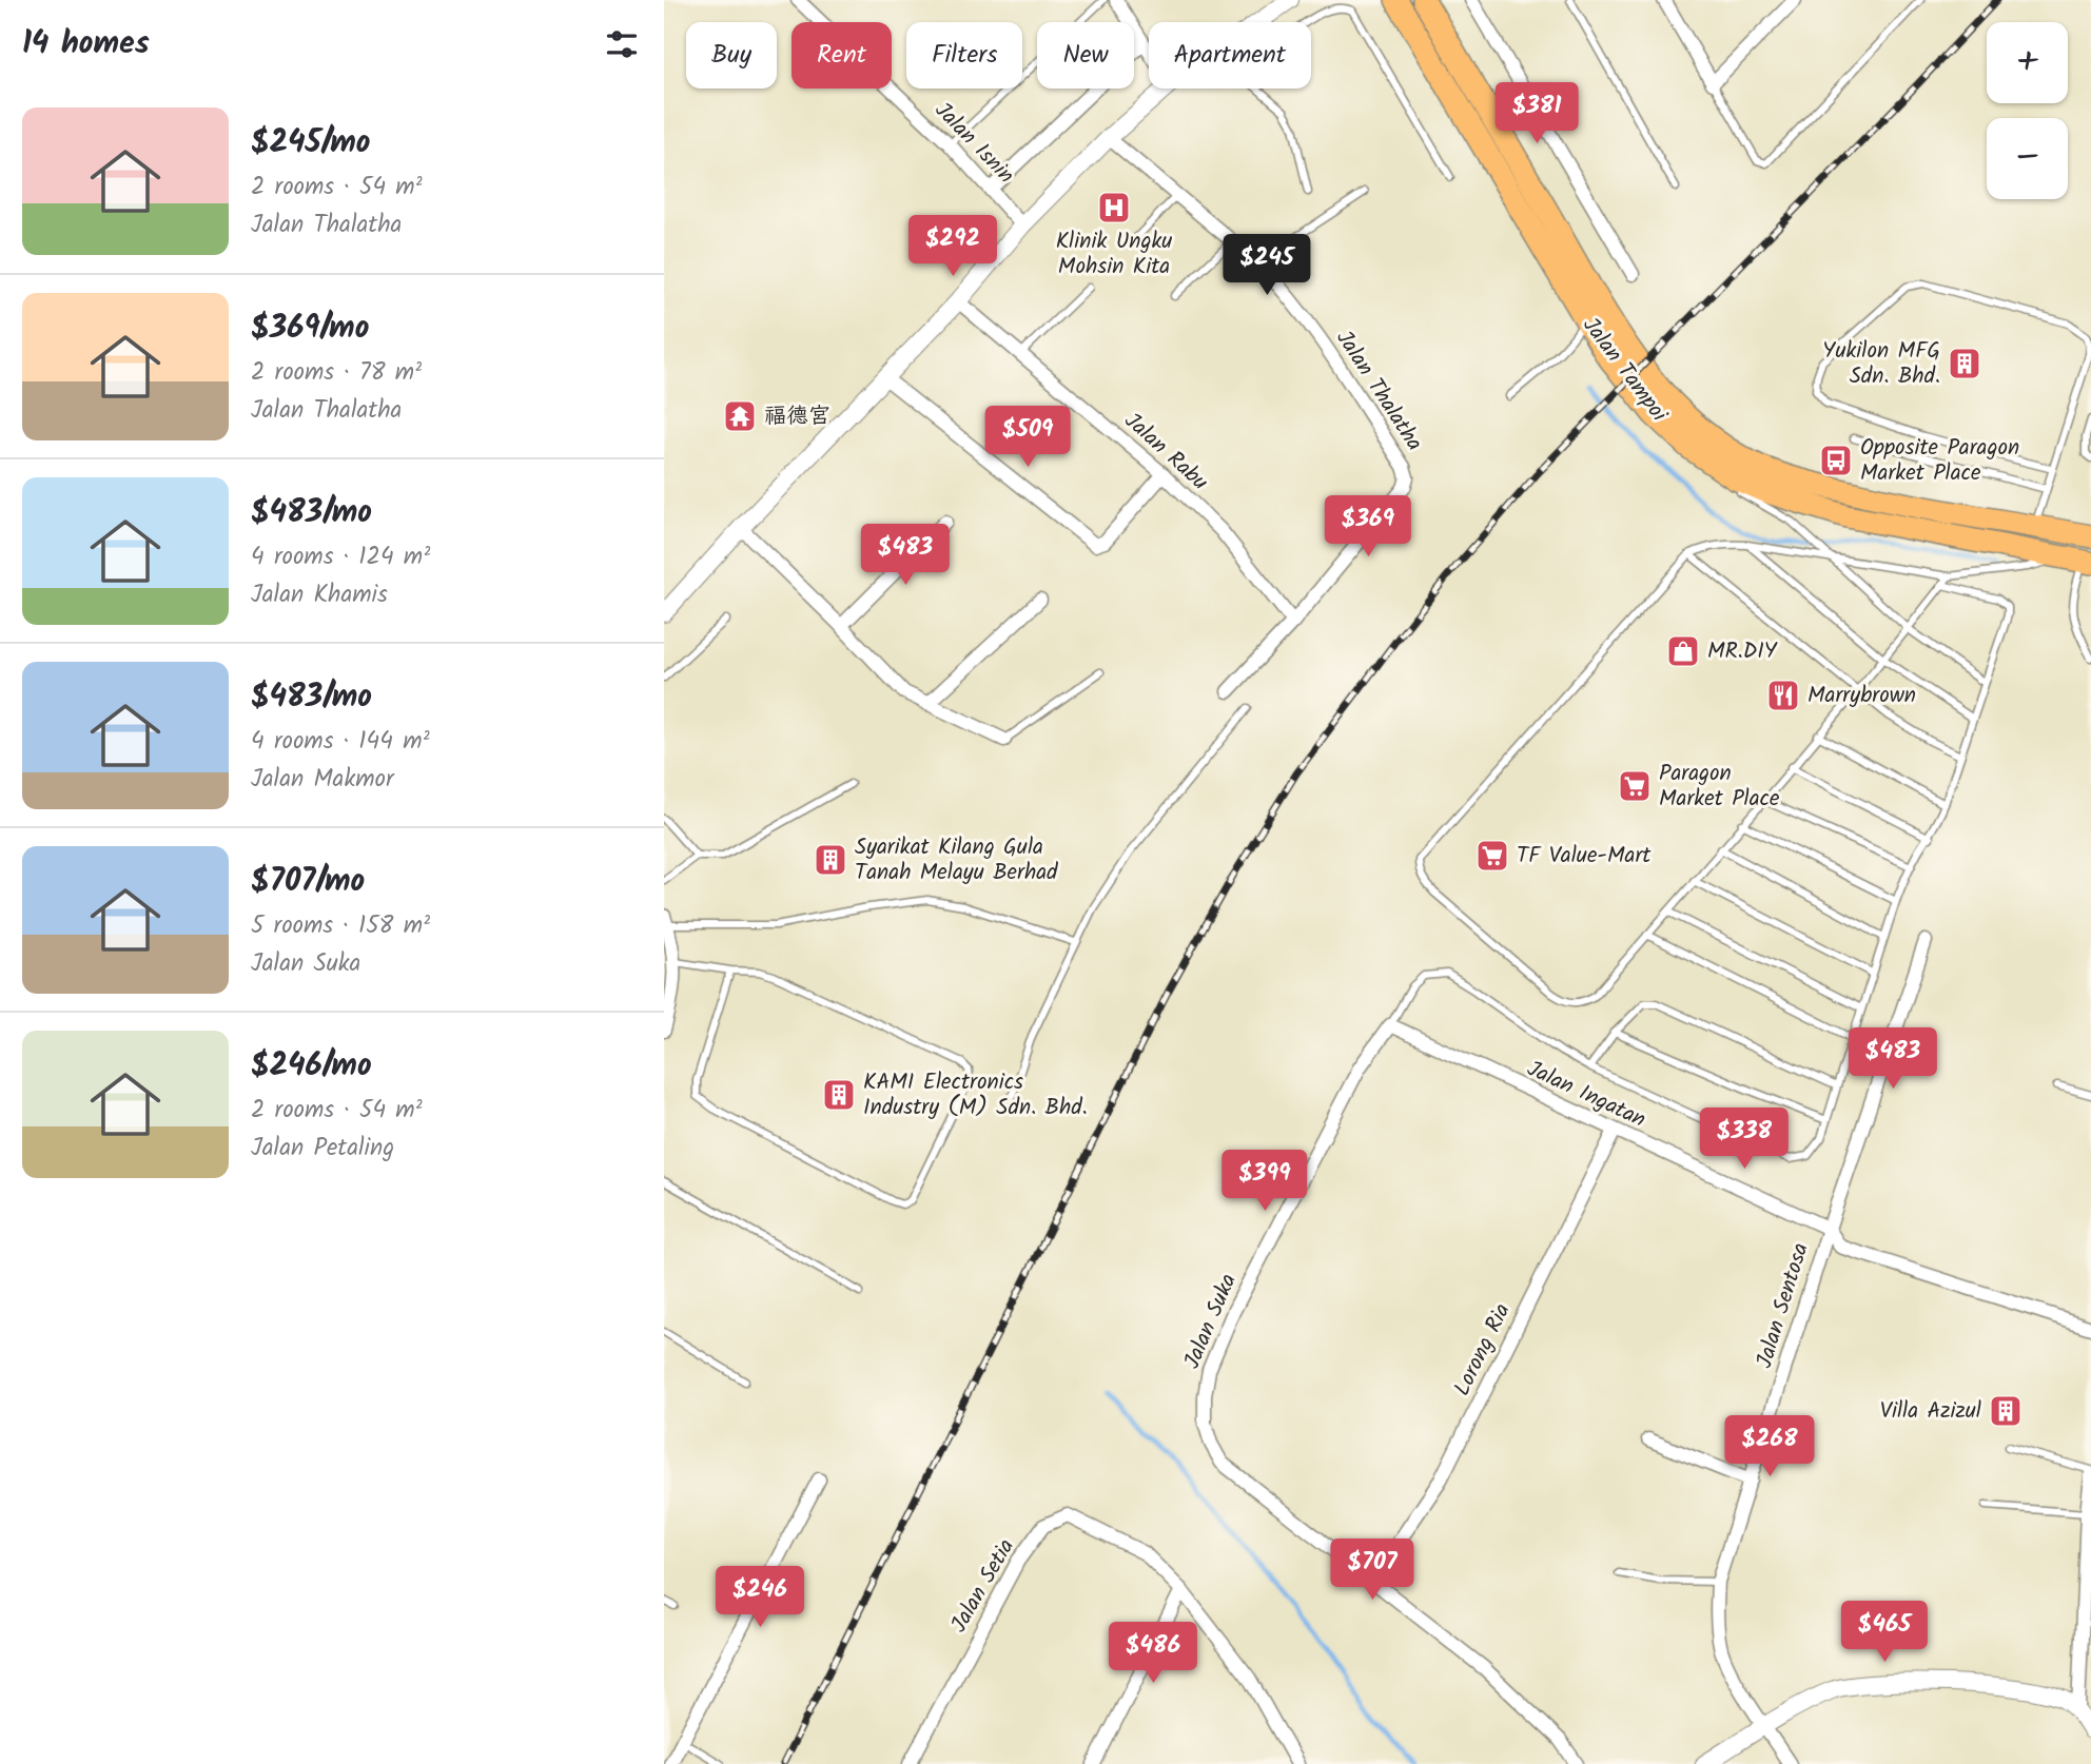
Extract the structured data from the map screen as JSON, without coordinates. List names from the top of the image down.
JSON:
{
  "streets": {
    "main road": ["Jalan Tampoi"],
    "street": [
      "Jalan Isnin",
      "Jalan Thalatha",
      "Jalan Rabu",
      "Jalan Ingatan",
      "Jalan Sentosa",
      "Jalan Suka",
      "Lorong Ria",
      "Jalan Setia"
    ]
  },
  "crossings": [
    ["Jalan Thalatha", "Jalan Rabu"],
    ["Jalan Ingatan", "Jalan Sentosa"],
    ["Jalan Ingatan", "Jalan Suka"],
    ["Jalan Ingatan", "Lorong Ria"],
    ["Jalan Suka", "Lorong Ria"]
  ],
  "places": {
    "hospital": ["Klinik Ungku Mohsin Kita"],
    "building": [
      "Yukilon MFG Sdn. Bhd.",
      "Syarikat Kilang Gula Tanah Melayu Berhad",
      "KAMI Electronics Industry (M) Sdn. Bhd.",
      "Villa Azizul"
    ],
    "temple": ["福德宫"],
    "bus stop": ["Opposite Paragon Market Place"],
    "shop": ["MR.DIY"],
    "restaurant": ["Marrybrown"],
    "supermarket": ["Paragon Market Place", "TF Value-Mart"]
  },
  "page": {
    "heading": "14 homes",
    "map_buttons": ["+", "−"],
    "chip": [
      "Buy",
      "Rent",
      "Filters",
      "New",
      "Apartment"
    ],
    "price": [
      "$381",
      "$292",
      "$245",
      "$509",
      "$369",
      "$483",
      "$483",
      "$338",
      "$399",
      "$268",
      "$707",
      "$246",
      "$465",
      "$486"
    ],
    "list": [
      {
        "name": "$245/mo",
        "note": "2 rooms · 54 m² · Jalan Thalatha"
      },
      {
        "name": "$369/mo",
        "note": "2 rooms · 78 m² · Jalan Thalatha"
      },
      {
        "name": "$483/mo",
        "note": "4 rooms · 124 m² · Jalan Khamis"
      },
      {
        "name": "$483/mo",
        "note": "4 rooms · 144 m² · Jalan Makmor"
      },
      {
        "name": "$707/mo",
        "note": "5 rooms · 158 m² · Jalan Suka"
      },
      {
        "name": "$246/mo",
        "note": "2 rooms · 54 m² · Jalan Petaling"
      }
    ]
  }
}
